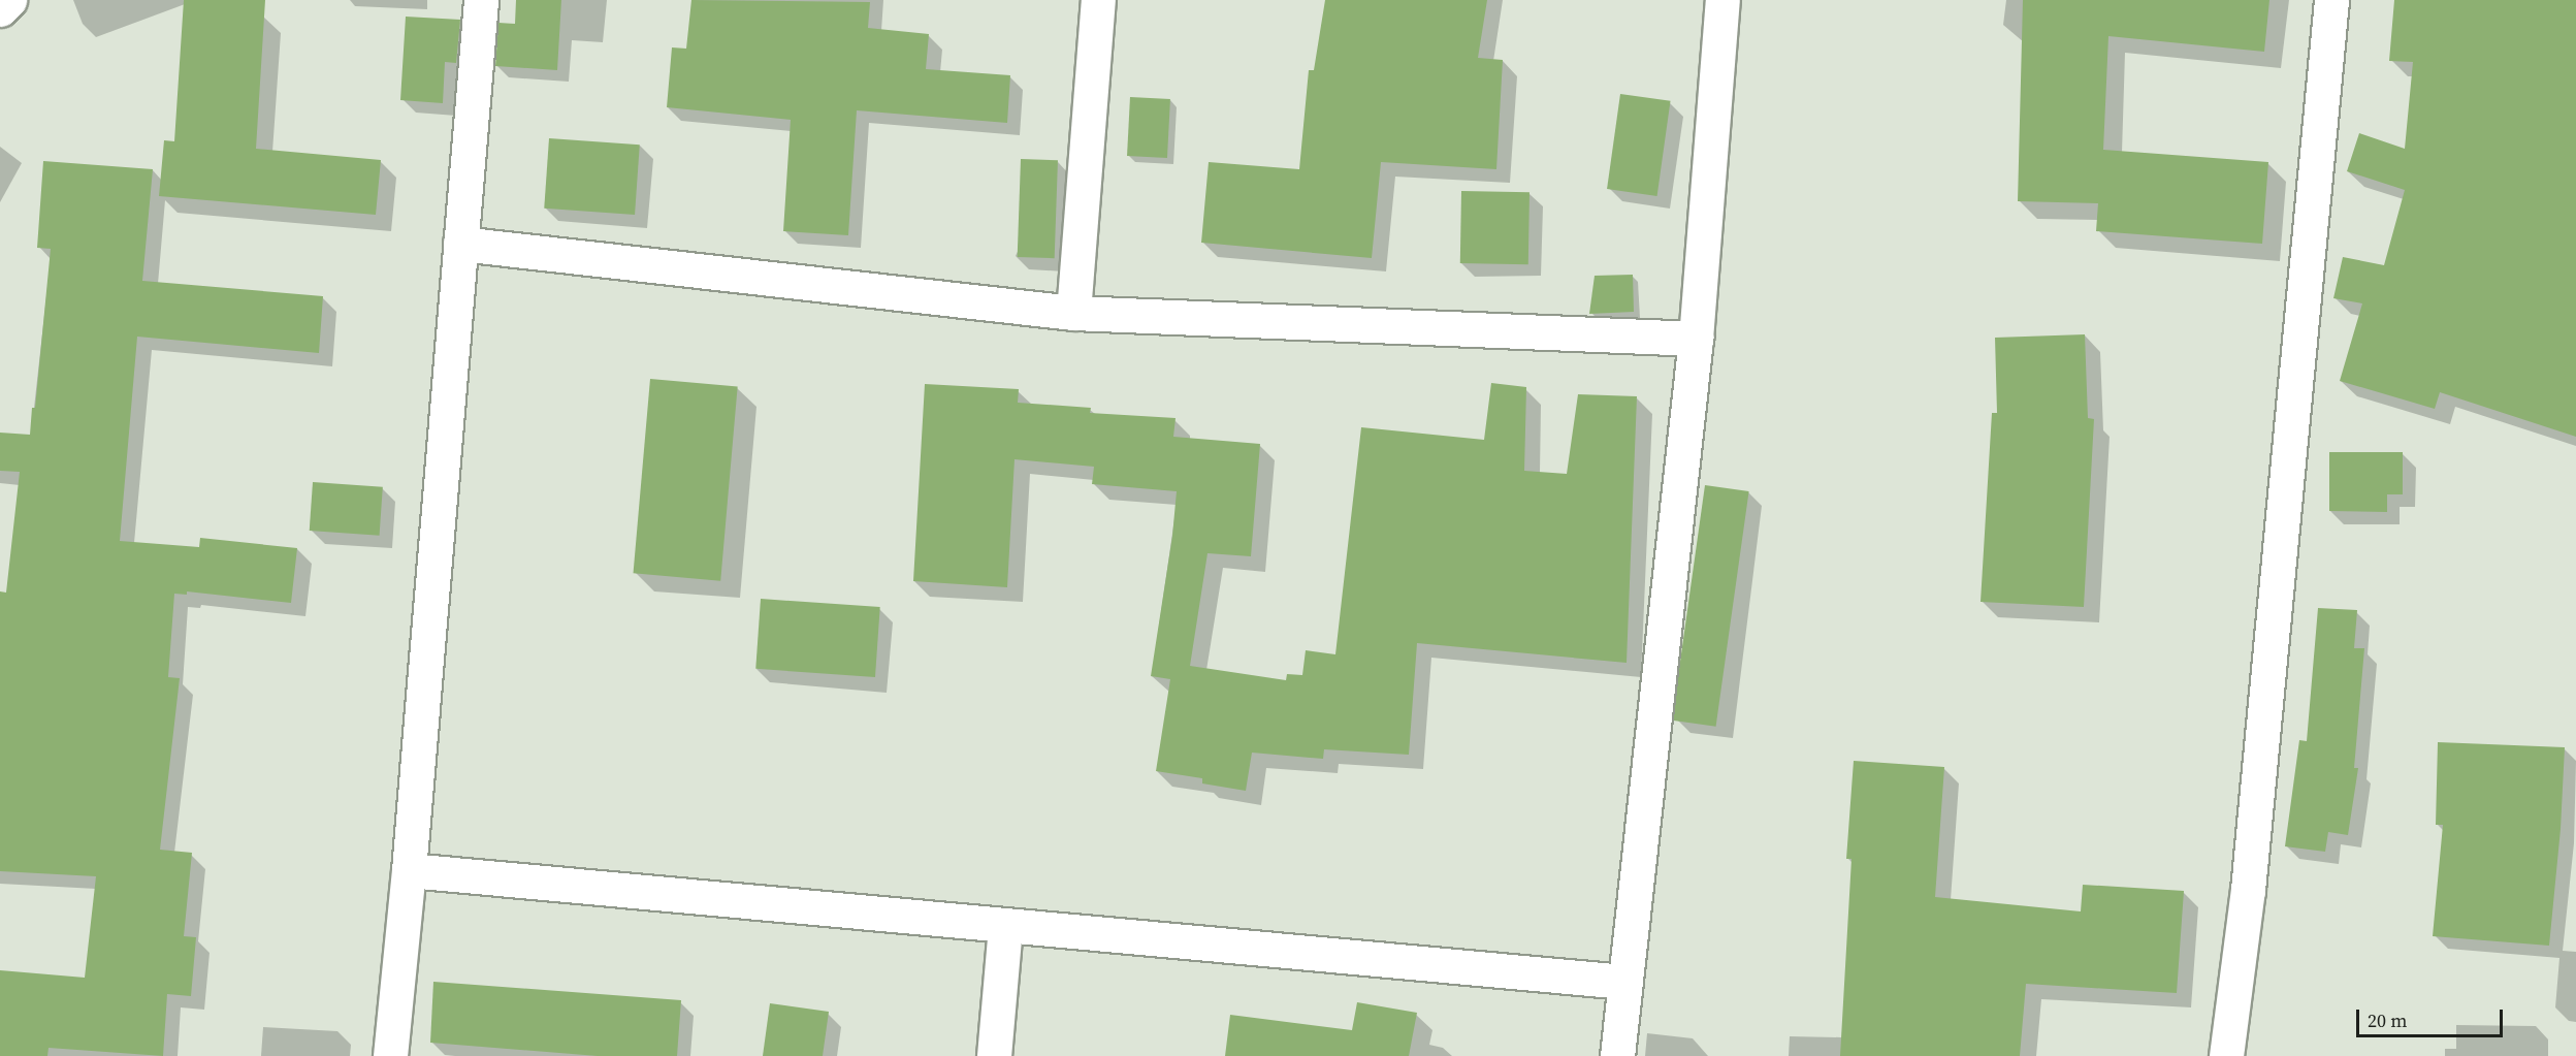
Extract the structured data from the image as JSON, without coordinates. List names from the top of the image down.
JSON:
{
  "scale_bar": "20 m"
}
